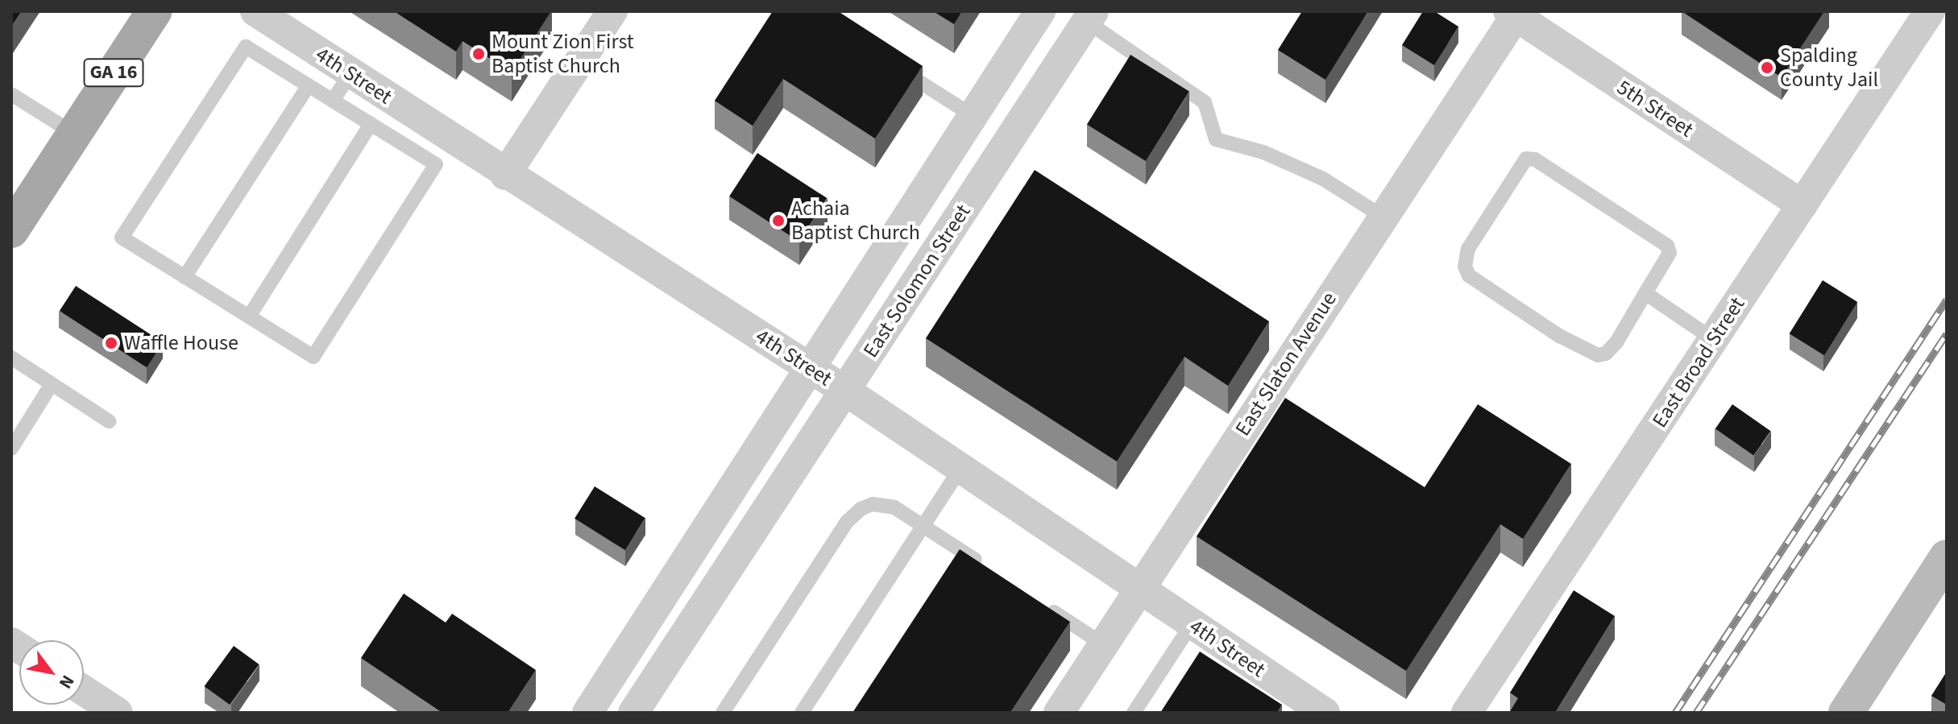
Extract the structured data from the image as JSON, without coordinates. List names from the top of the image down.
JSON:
{
  "streets": {
    "main road": ["GA 16"],
    "street": [
      "4th Street",
      "5th Street",
      "East Solomon Street",
      "East Broad Street",
      "East Slaton Avenue"
    ]
  },
  "crossings": [
    ["4th Street", "East Solomon Street"],
    ["4th Street", "East Slaton Avenue"],
    ["5th Street", "East Broad Street"],
    ["5th Street", "East Slaton Avenue"]
  ],
  "places": [
    "Mount Zion First Baptist Church",
    "Spalding County Jail",
    "Achaia Baptist Church",
    "Waffle House"
  ],
  "north": "bottom right"
}
